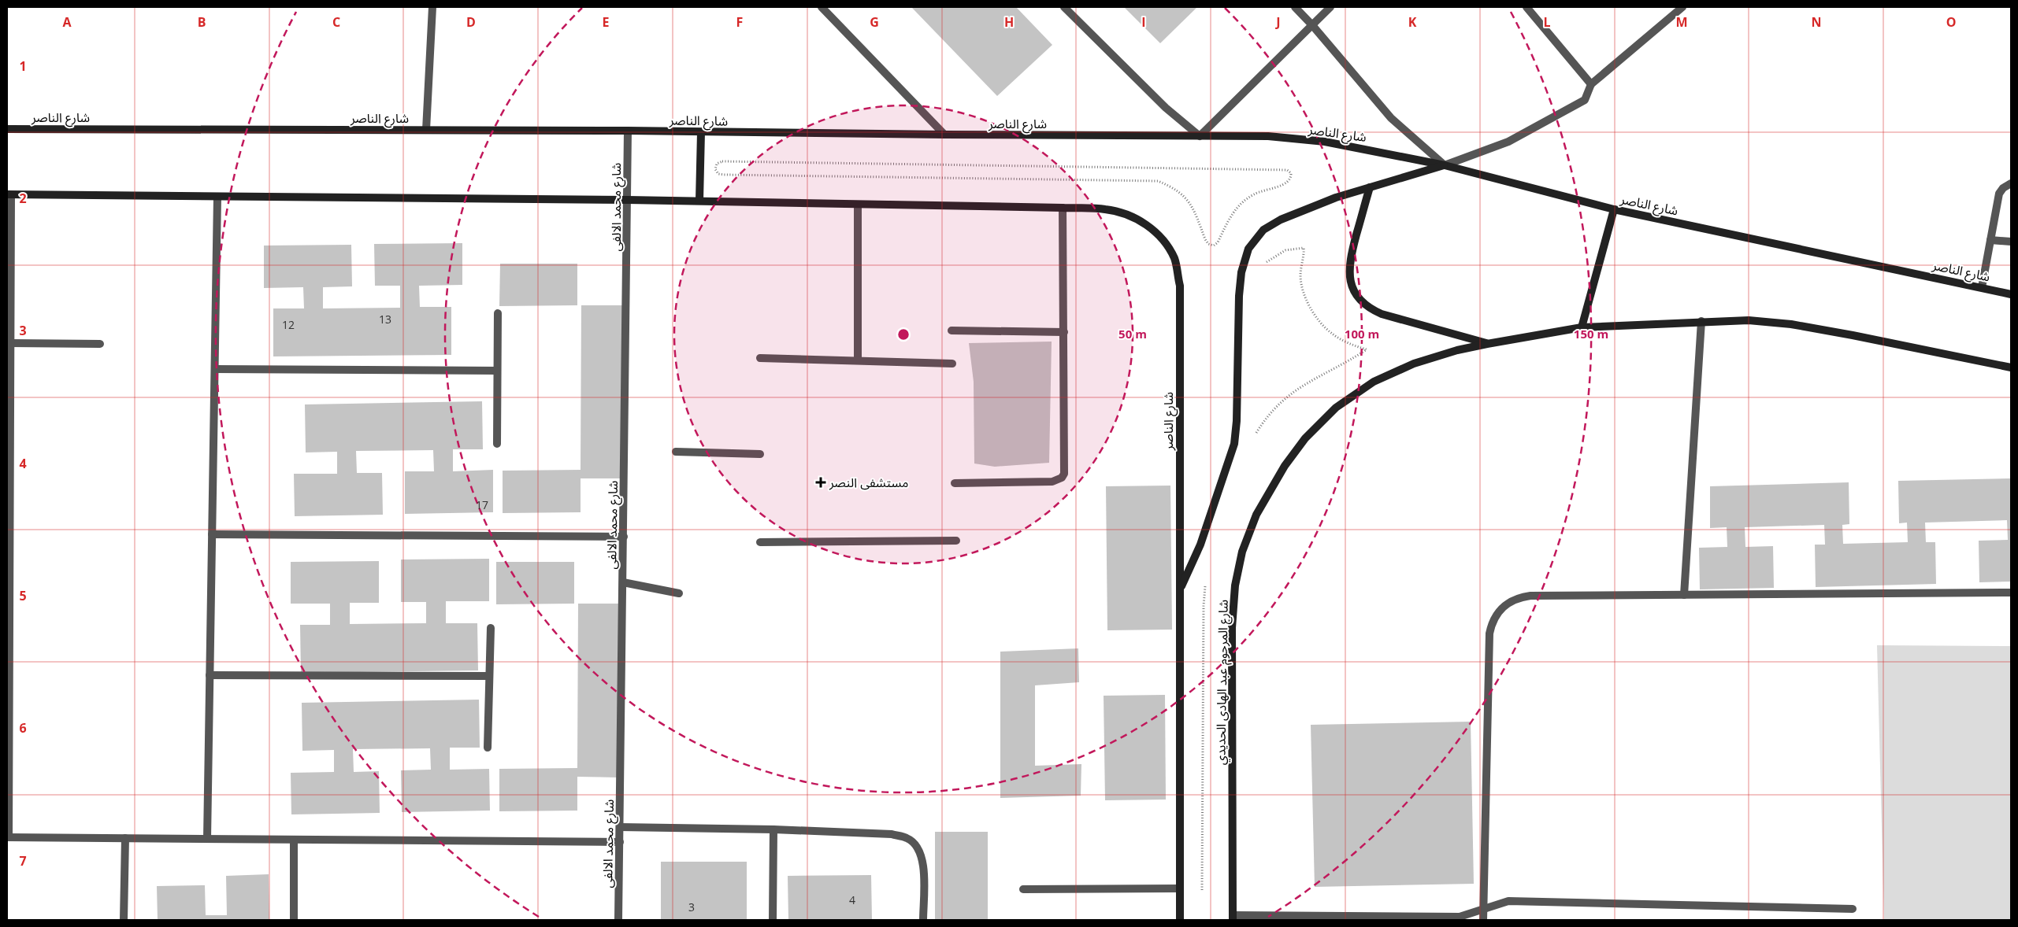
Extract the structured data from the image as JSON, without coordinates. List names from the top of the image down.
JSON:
{
  "streets": {
    "street": ["شارع الناصر", "شارع محمد الالفى", "شارع المرحوم عبد الهادى الحديدي"]
  },
  "crossings": [
    ["شارع الناصر", "شارع محمد الالفى"]
  ],
  "places": {
    "health": ["مستشفى النصر"]
  },
  "house_numbers": [
    "13",
    "12",
    "17",
    "4",
    "3"
  ],
  "grid": {
    "columns": [
      "A",
      "B",
      "C",
      "D",
      "E",
      "F",
      "G",
      "H",
      "I",
      "J",
      "K",
      "L",
      "M",
      "N",
      "O"
    ],
    "rows": [
      "1",
      "2",
      "3",
      "4",
      "5",
      "6",
      "7"
    ]
  },
  "rings": ["50 m", "100 m", "150 m"]
}
